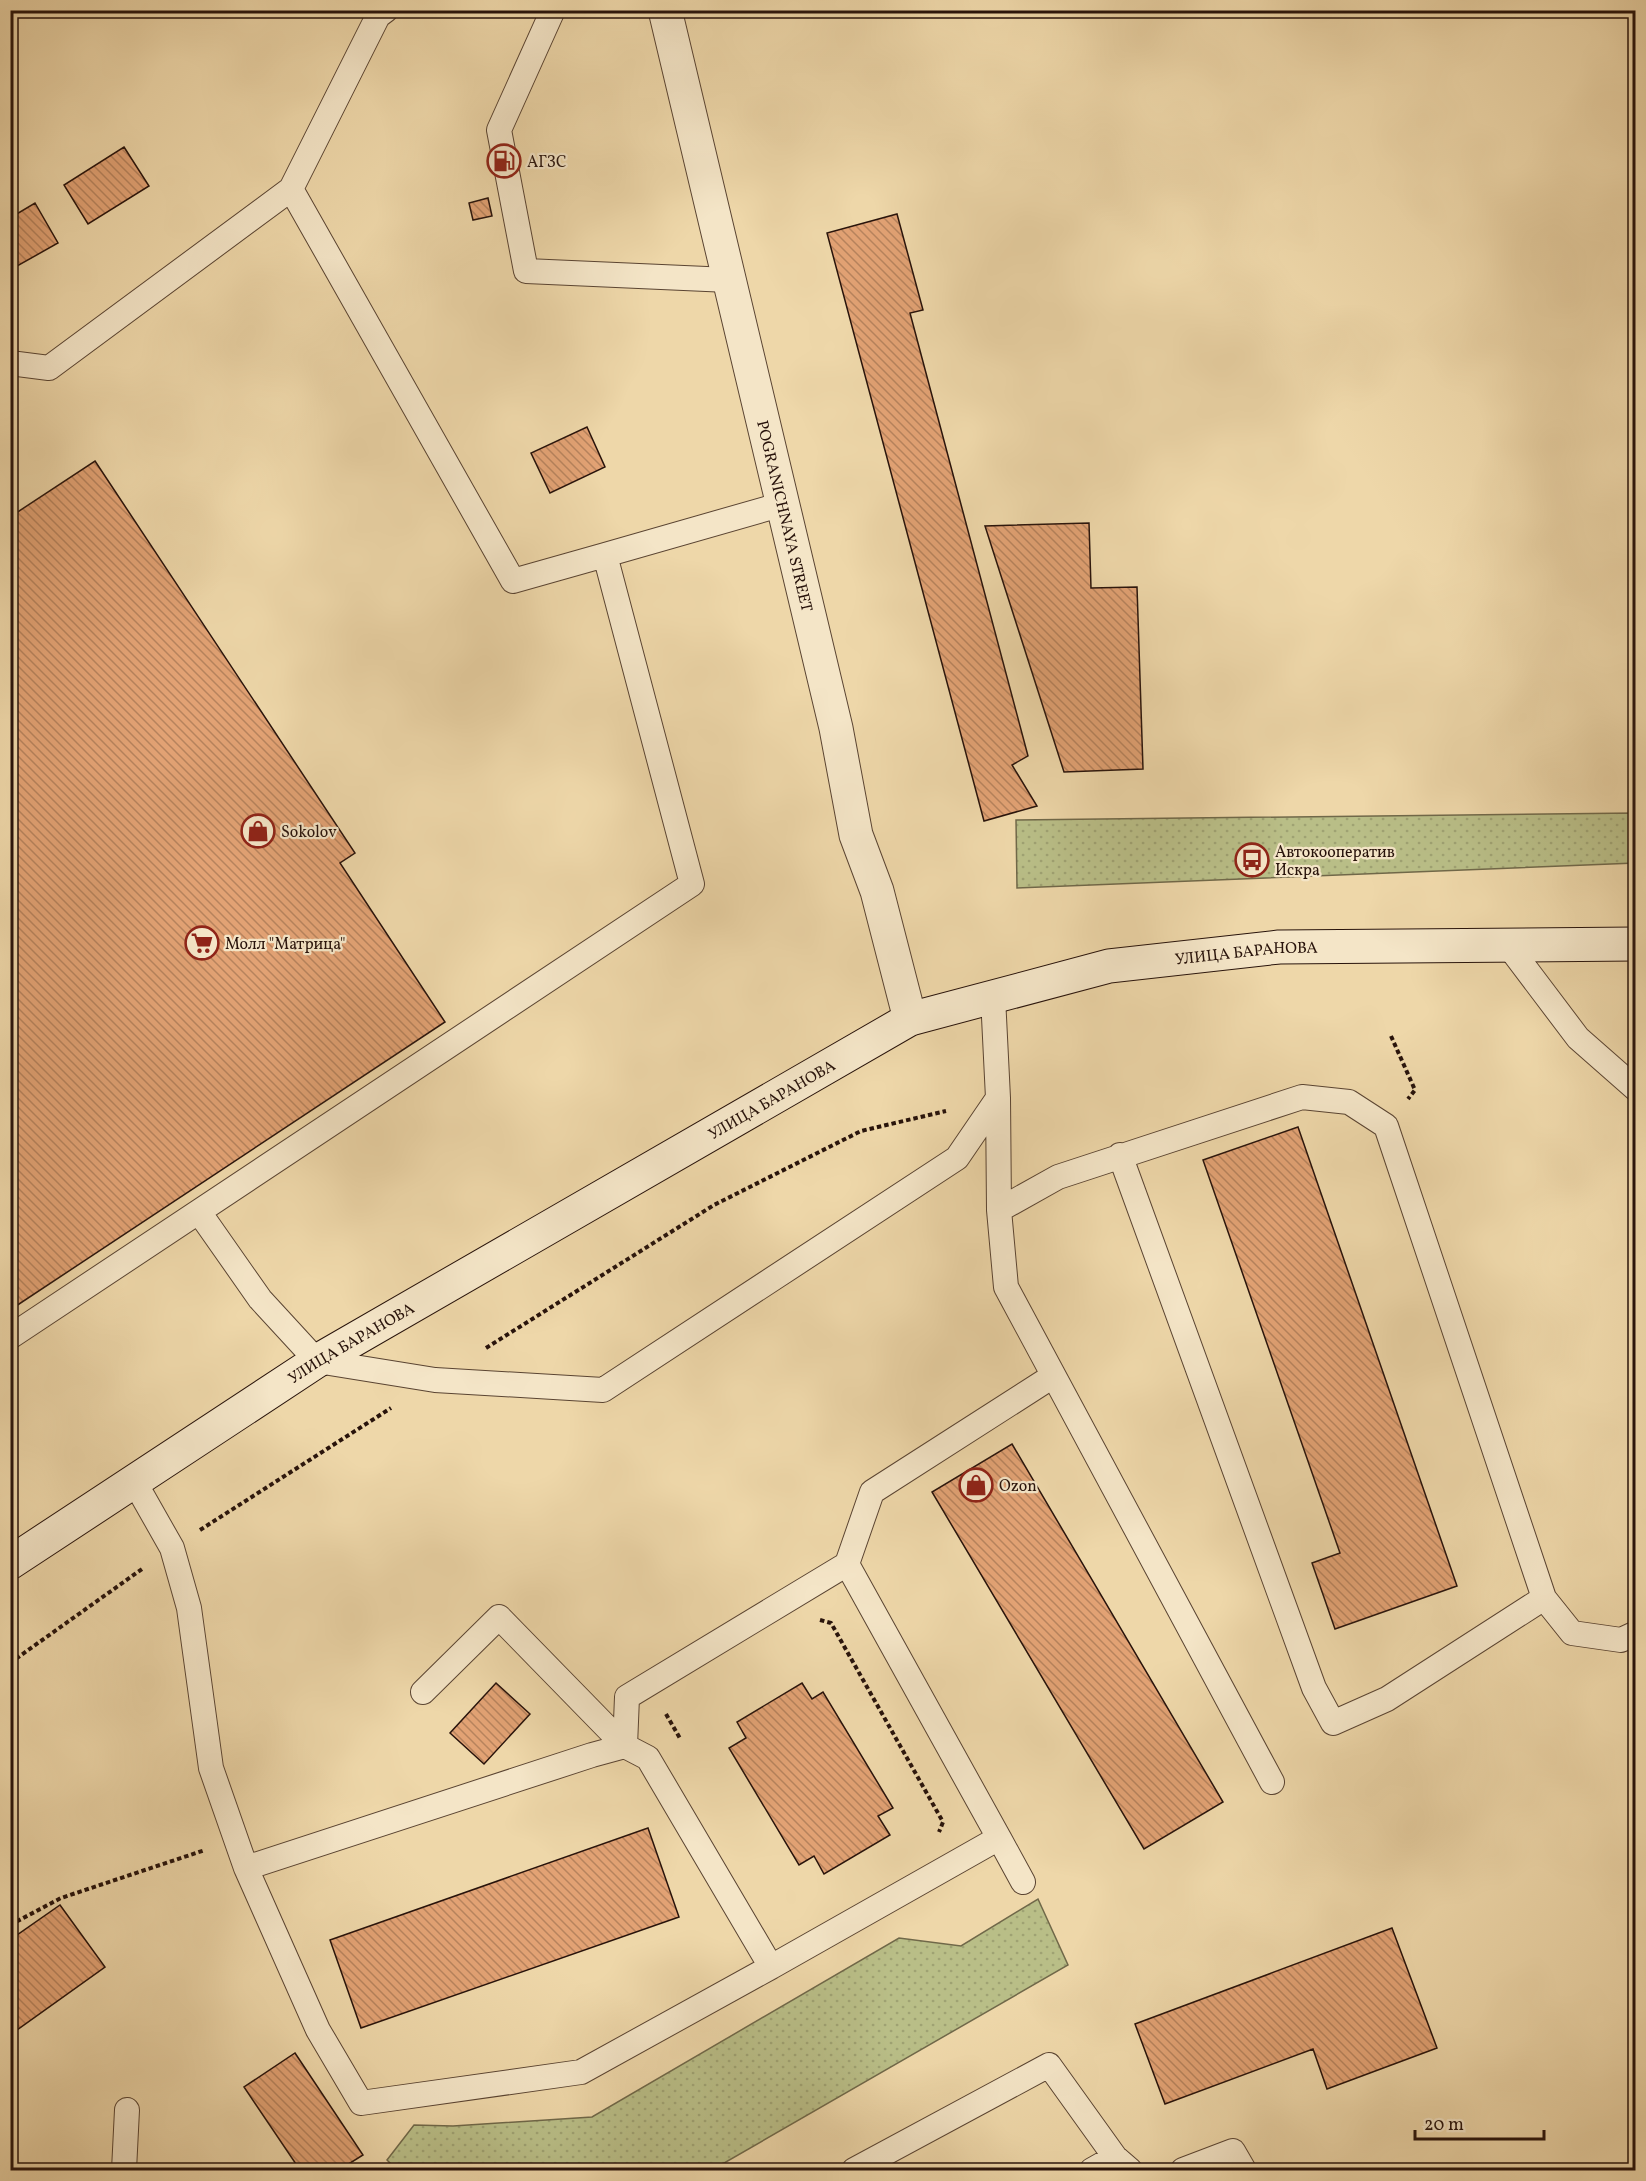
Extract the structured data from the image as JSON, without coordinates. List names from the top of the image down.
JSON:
{
  "streets": {
    "main road": ["POGRANICHNAYA STREET", "УЛИЦА БАРАНОВА"]
  },
  "crossings": [
    ["POGRANICHNAYA STREET", "УЛИЦА БАРАНОВА"]
  ],
  "places": {
    "fuel station": ["АГЗС"],
    "shop": ["Sokolov", "Ozon"],
    "bus stop": ["Автокооператив Искра"],
    "supermarket": ["Молл \"Матрица\""]
  },
  "scale_bar": "20 m"
}
